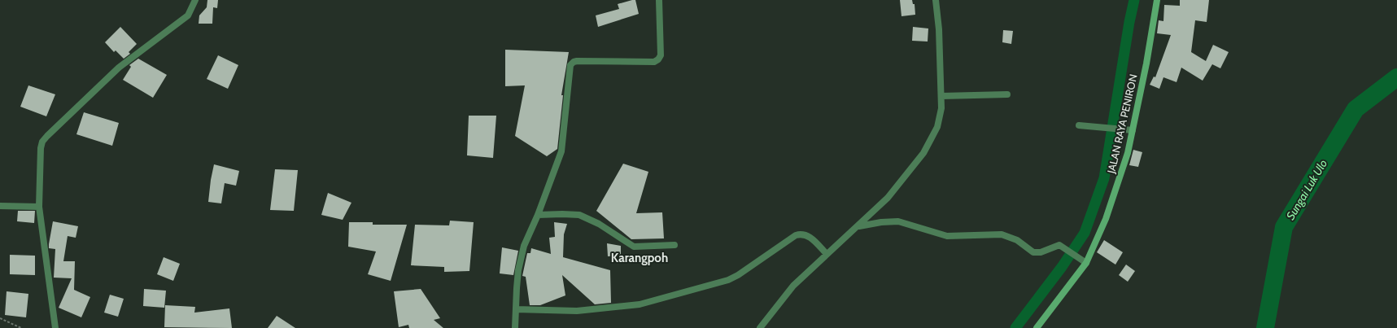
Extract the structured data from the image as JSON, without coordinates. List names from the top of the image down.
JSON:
{
  "streets": {
    "main road": ["JALAN RAYA PENIRON"]
  },
  "districts": ["Karangpoh"],
  "water": ["Sungai Luk Ulo"]
}
